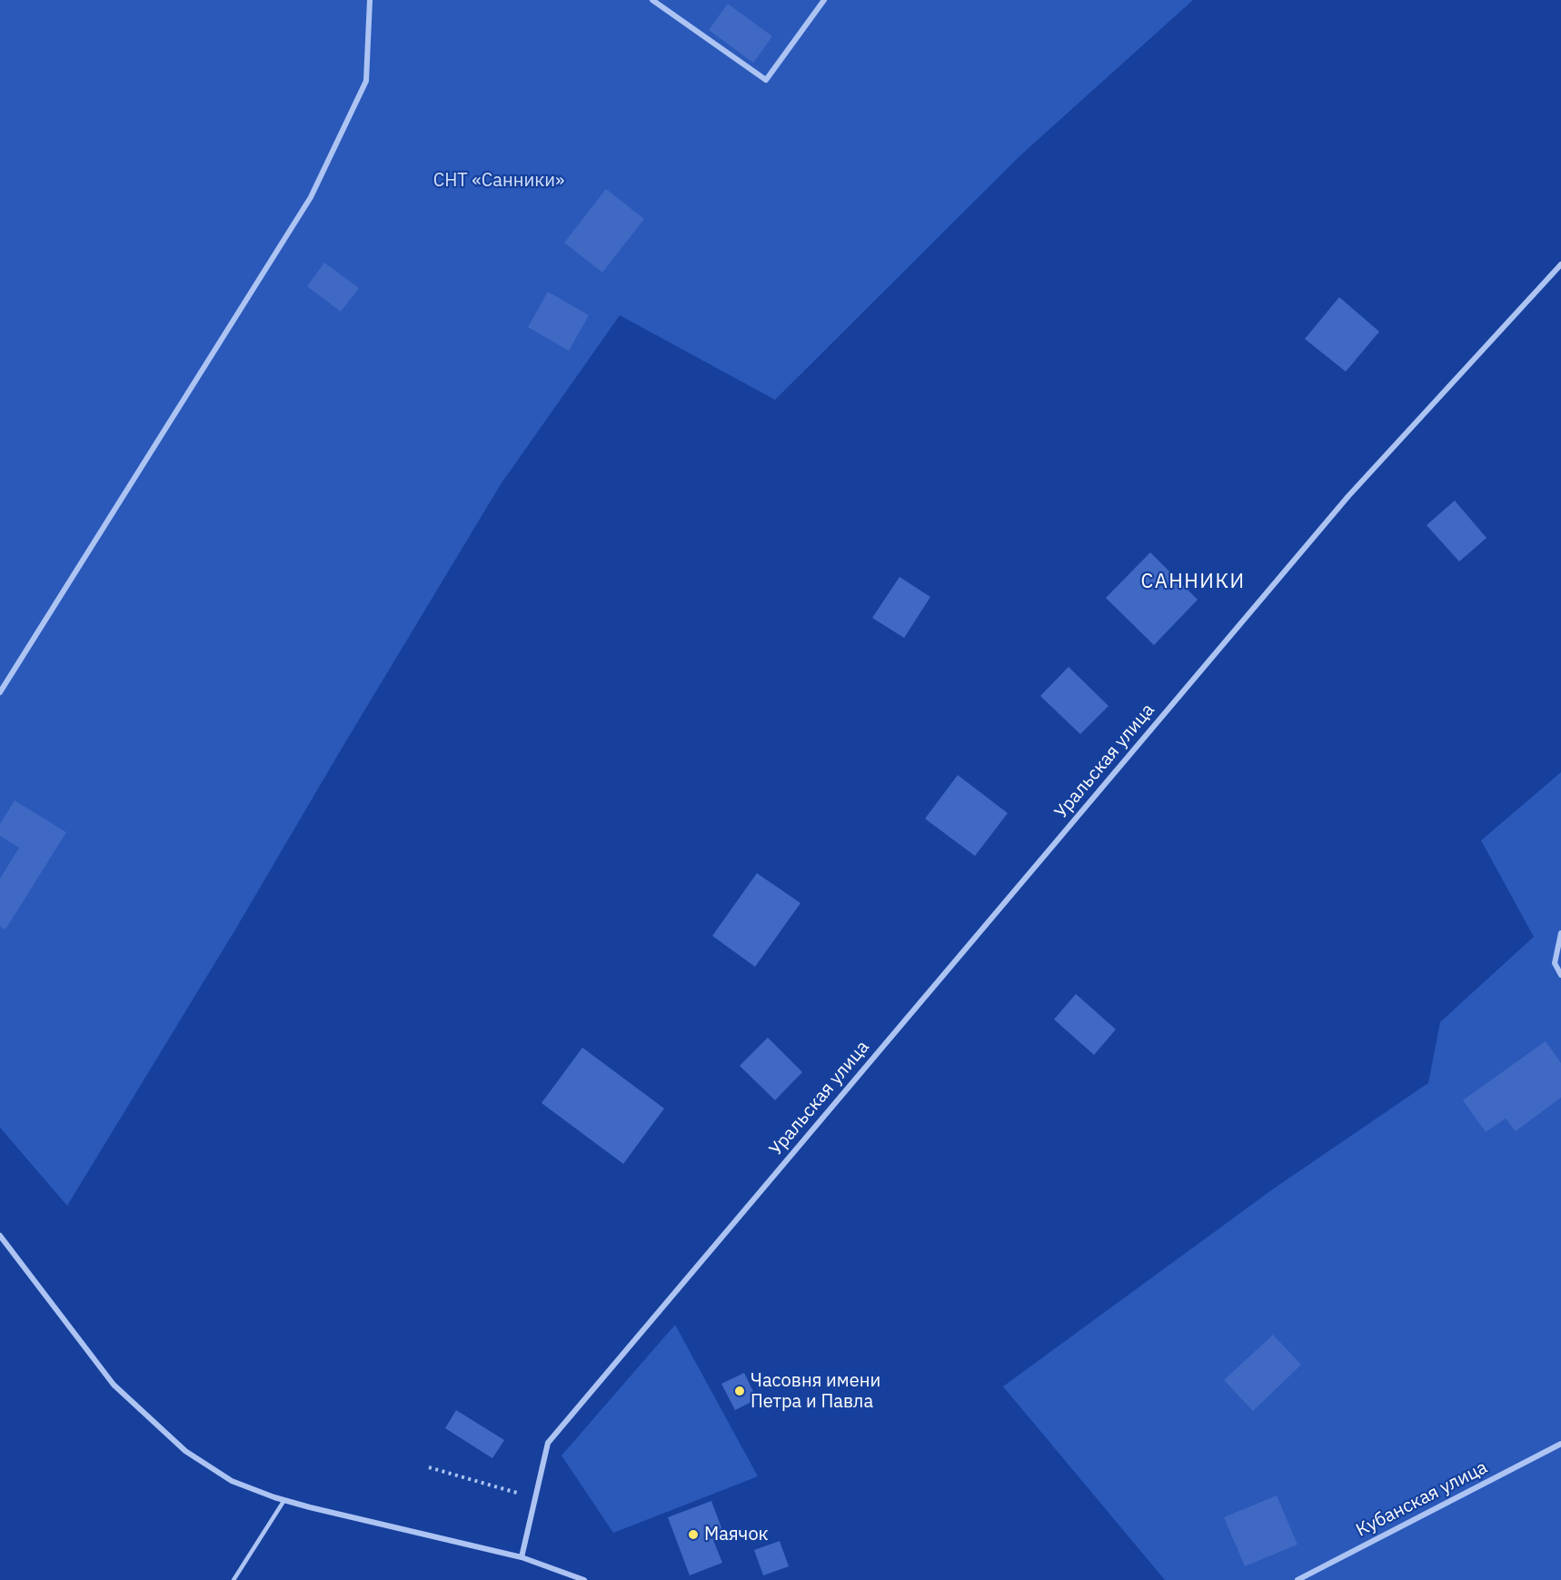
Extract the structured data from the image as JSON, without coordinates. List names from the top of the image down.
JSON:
{
  "streets": {
    "street": ["Уральская улица", "Кубанская улица"]
  },
  "districts": ["САННИКИ"],
  "parks": ["СНТ «Санники»"],
  "places": ["Часовня имени Петра и Павла", "Маячок"]
}
